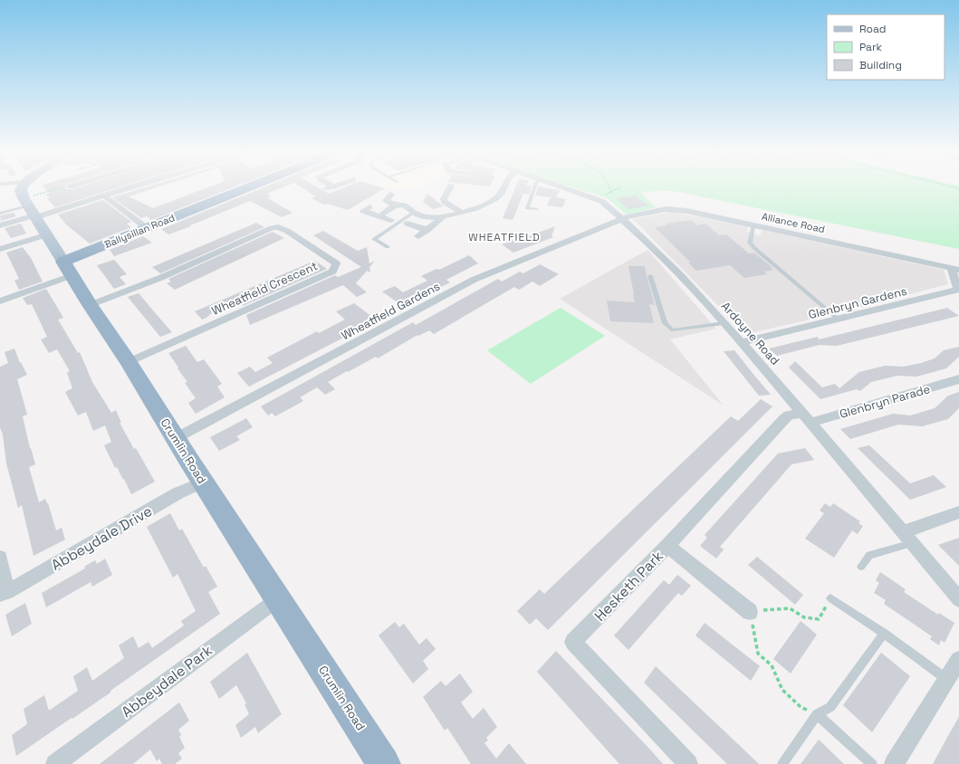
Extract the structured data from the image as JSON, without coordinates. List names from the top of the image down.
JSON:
{
  "streets": {
    "highway": ["Ballysillan Road", "Crumlin Road"],
    "street": [
      "Alliance Road",
      "Wheatfield Crescent",
      "Glenbryn Gardens",
      "Wheatfield Gardens",
      "Ardoyne Road",
      "Glenbryn Parade",
      "Abbeydale Drive",
      "Hesketh Park",
      "Abbeydale Park"
    ]
  },
  "crossings": [
    ["Alliance Road", "Glenbryn Gardens"],
    ["Alliance Road", "Wheatfield Gardens"],
    ["Alliance Road", "Ardoyne Road"],
    ["Ballysillan Road", "Crumlin Road"],
    ["Wheatfield Crescent", "Crumlin Road"],
    ["Glenbryn Gardens", "Ardoyne Road"],
    ["Wheatfield Gardens", "Ardoyne Road"],
    ["Wheatfield Gardens", "Crumlin Road"],
    ["Ardoyne Road", "Glenbryn Parade"],
    ["Ardoyne Road", "Hesketh Park"],
    ["Glenbryn Parade", "Hesketh Park"],
    ["Crumlin Road", "Abbeydale Drive"],
    ["Crumlin Road", "Abbeydale Park"]
  ],
  "districts": ["WHEATFIELD"],
  "legend": ["Road", "Park", "Building"]
}
